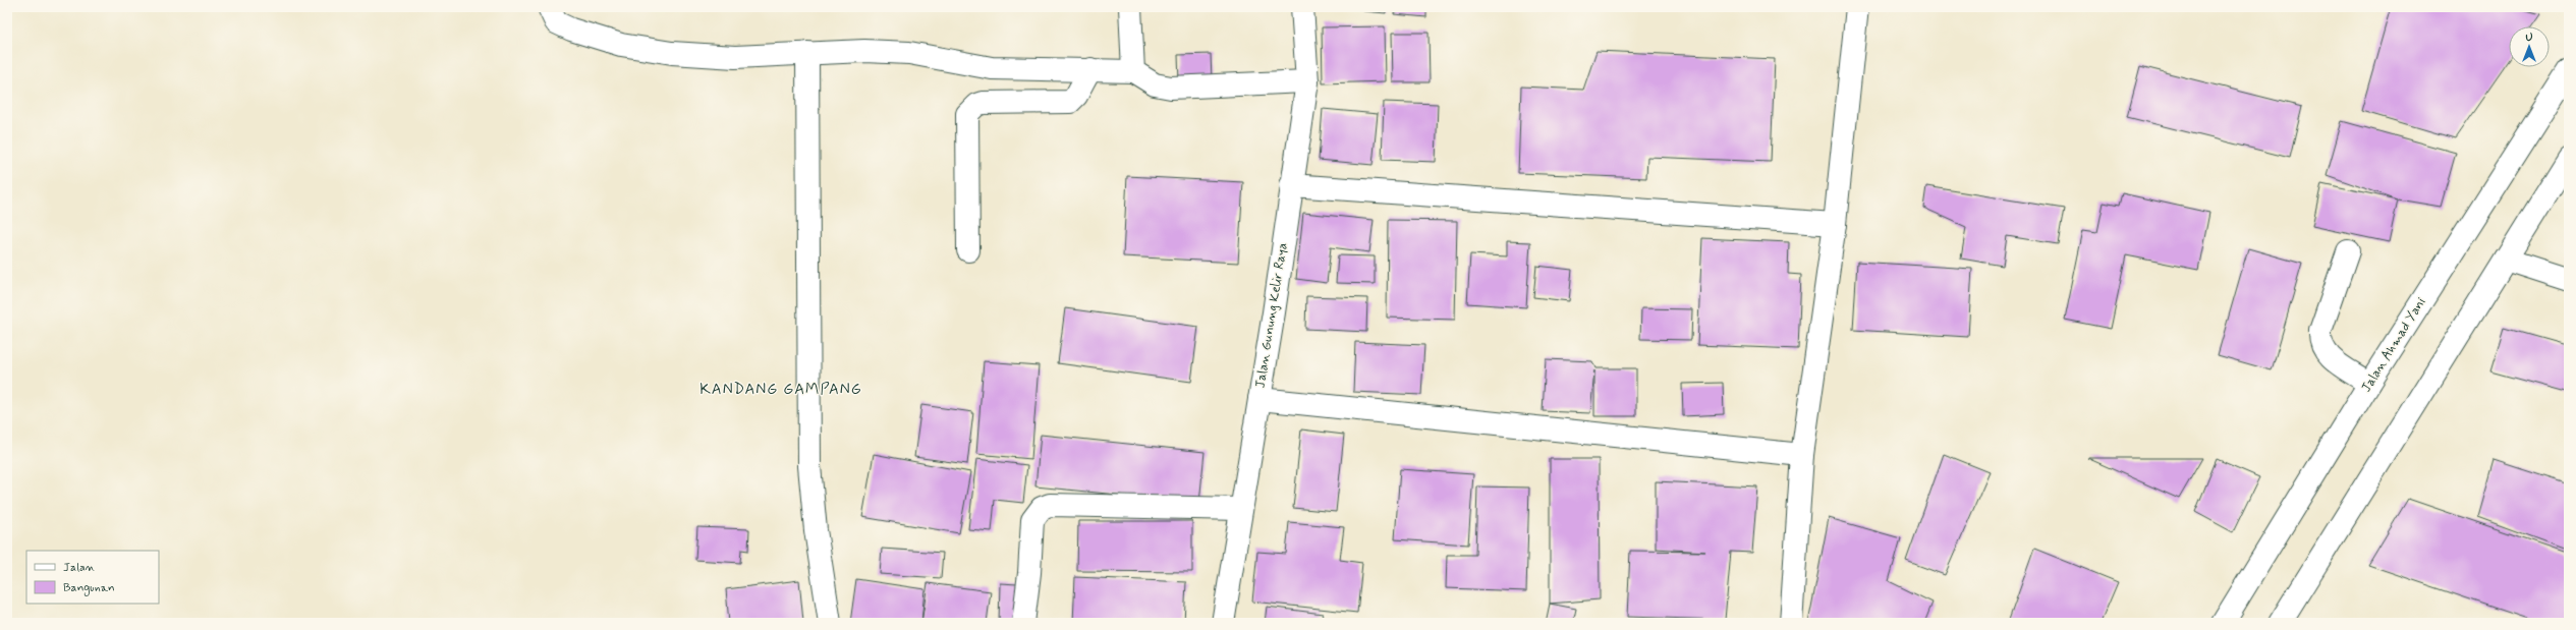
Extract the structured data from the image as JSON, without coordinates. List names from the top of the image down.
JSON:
{
  "streets": {
    "street": ["Jalan Gunung Kelir Raya", "Jalan Ahmad Yani"]
  },
  "districts": ["KANDANG GAMPANG"],
  "legend": ["Jalan", "Bangunan"],
  "north": "top"
}
